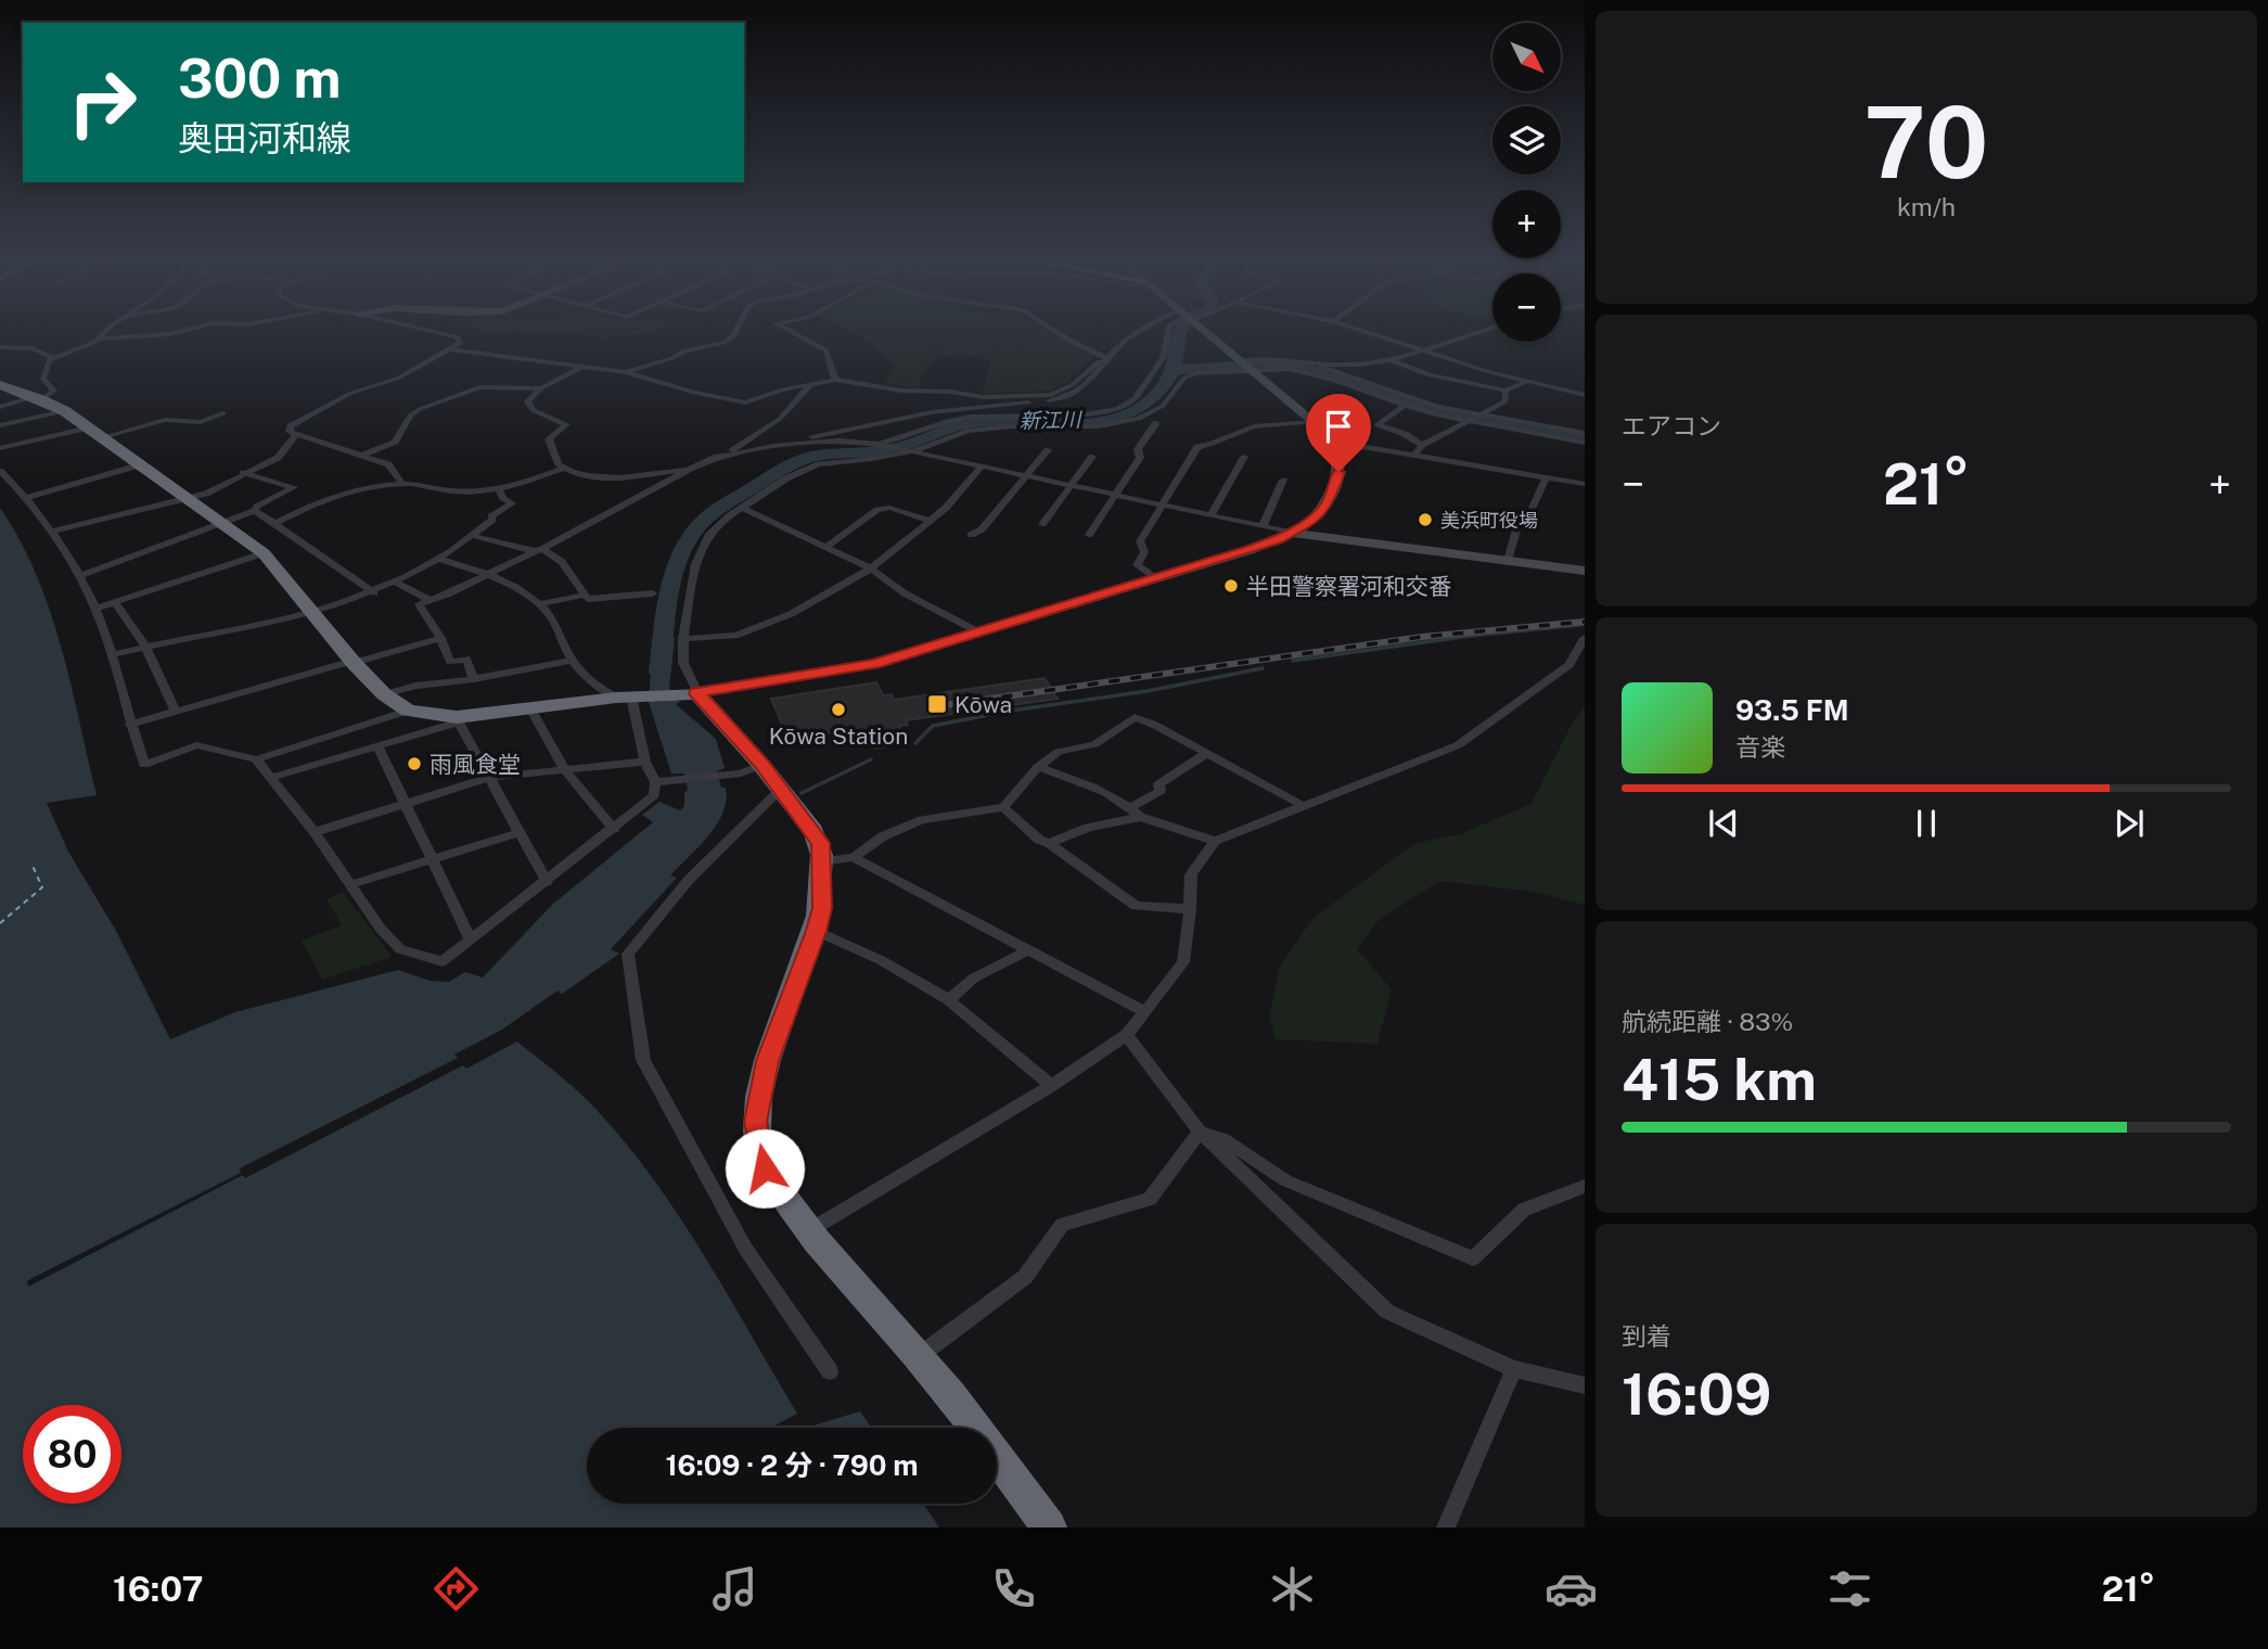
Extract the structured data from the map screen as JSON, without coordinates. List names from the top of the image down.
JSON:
{
  "water": ["新江川"],
  "places": {
    "other": [
      "美浜町役場",
      "半田警察署河和交番",
      "Kōwa Station",
      "雨風食堂"
    ],
    "transit": ["Kōwa"]
  },
  "north": "bottom right",
  "page": {
    "tile": [
      ["70", "km/h"],
      "エアコン",
      ["航続距離 · 83%", "415 km"],
      ["到着", "16:09"]
    ],
    "map_buttons": ["+", "−"],
    "turn": ["300 m", "奥田河和線"],
    "heat": ["−", "21°", "+"],
    "song": ["93.5 FM", "音楽"],
    "limit": "80",
    "trip": "16:09 · 2 分 · 790 m",
    "tabs": ["16:07", "21°"]
  }
}
